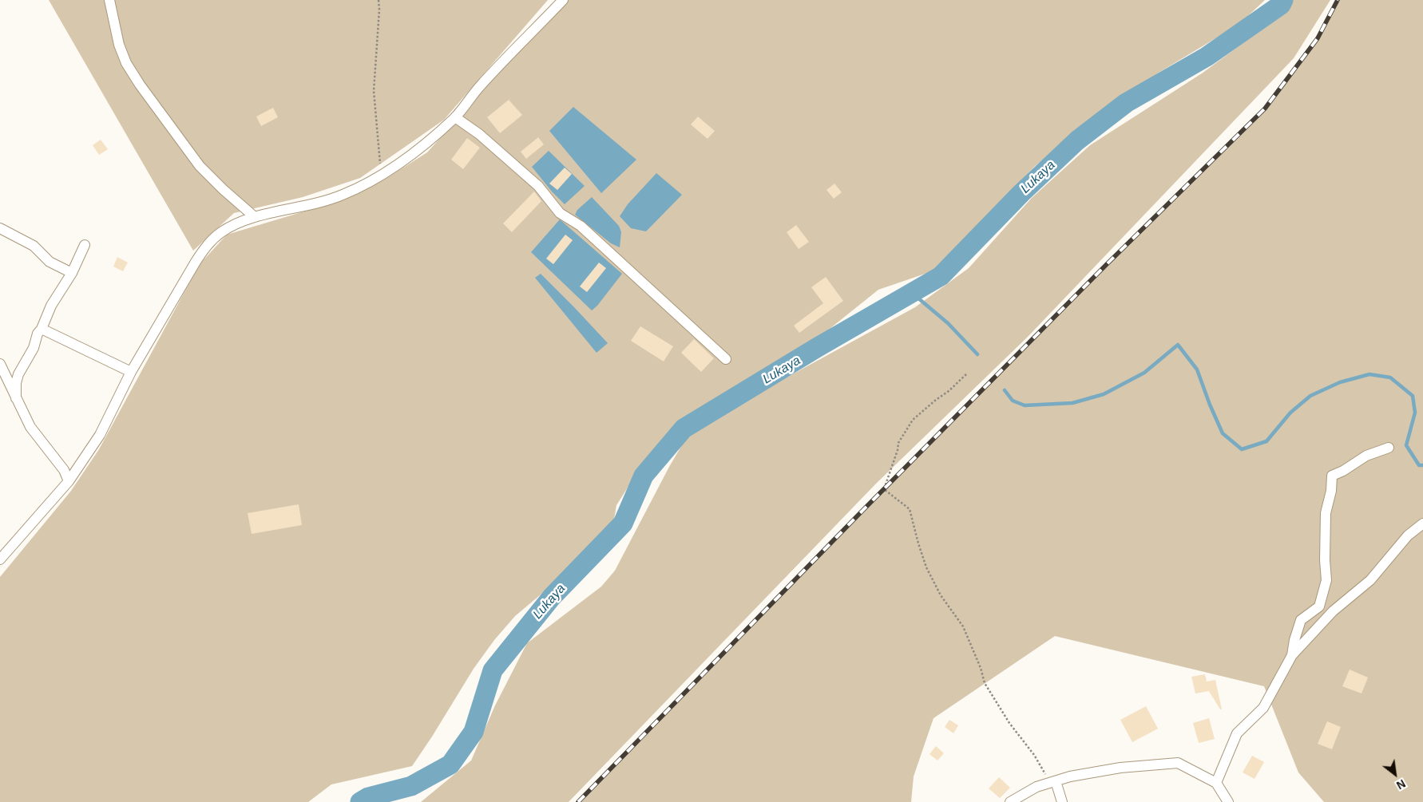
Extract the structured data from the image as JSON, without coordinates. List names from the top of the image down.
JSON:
{
  "water": ["Lukaya"],
  "north": "bottom right"
}
